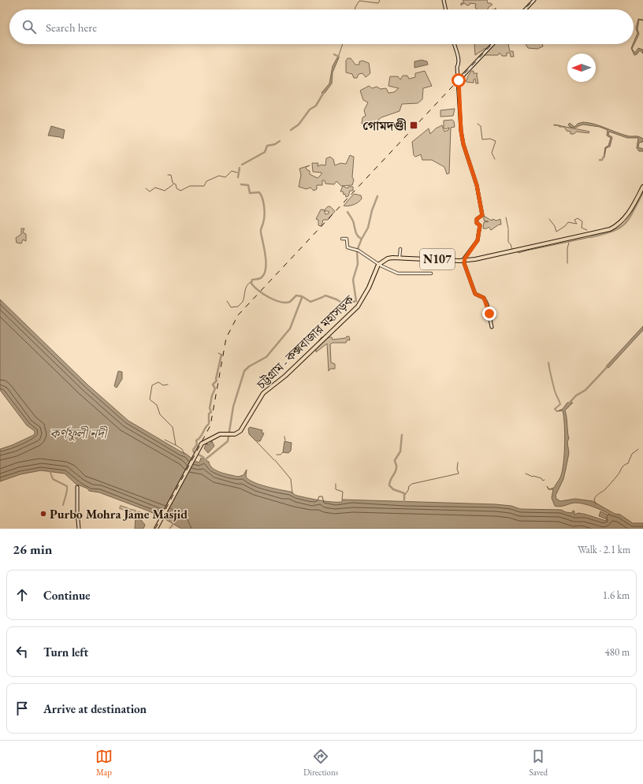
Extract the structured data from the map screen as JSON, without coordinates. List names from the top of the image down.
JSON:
{
  "streets": {
    "highway": ["N107", "চট্টগ্রাম - কক্সবাজার মহাসড়ক"]
  },
  "crossings": [
    ["N107", "চট্টগ্রাম - কক্সবাজার মহাসড়ক"]
  ],
  "water": ["কর্ণফুলী নদী"],
  "places": {
    "transit": ["গোমদণ্ডী"],
    "other": ["Purbo Mohra Jame Masjid"]
  },
  "north": "left",
  "page": {
    "search": "Search here",
    "heading": ["26 min", "Walk · 2.1 km"],
    "list": [
      ["Continue", "1.6 km"],
      ["Turn left", "480 m"],
      "Arrive at destination"
    ],
    "nav": ["Map", "Directions", "Saved"]
  }
}
